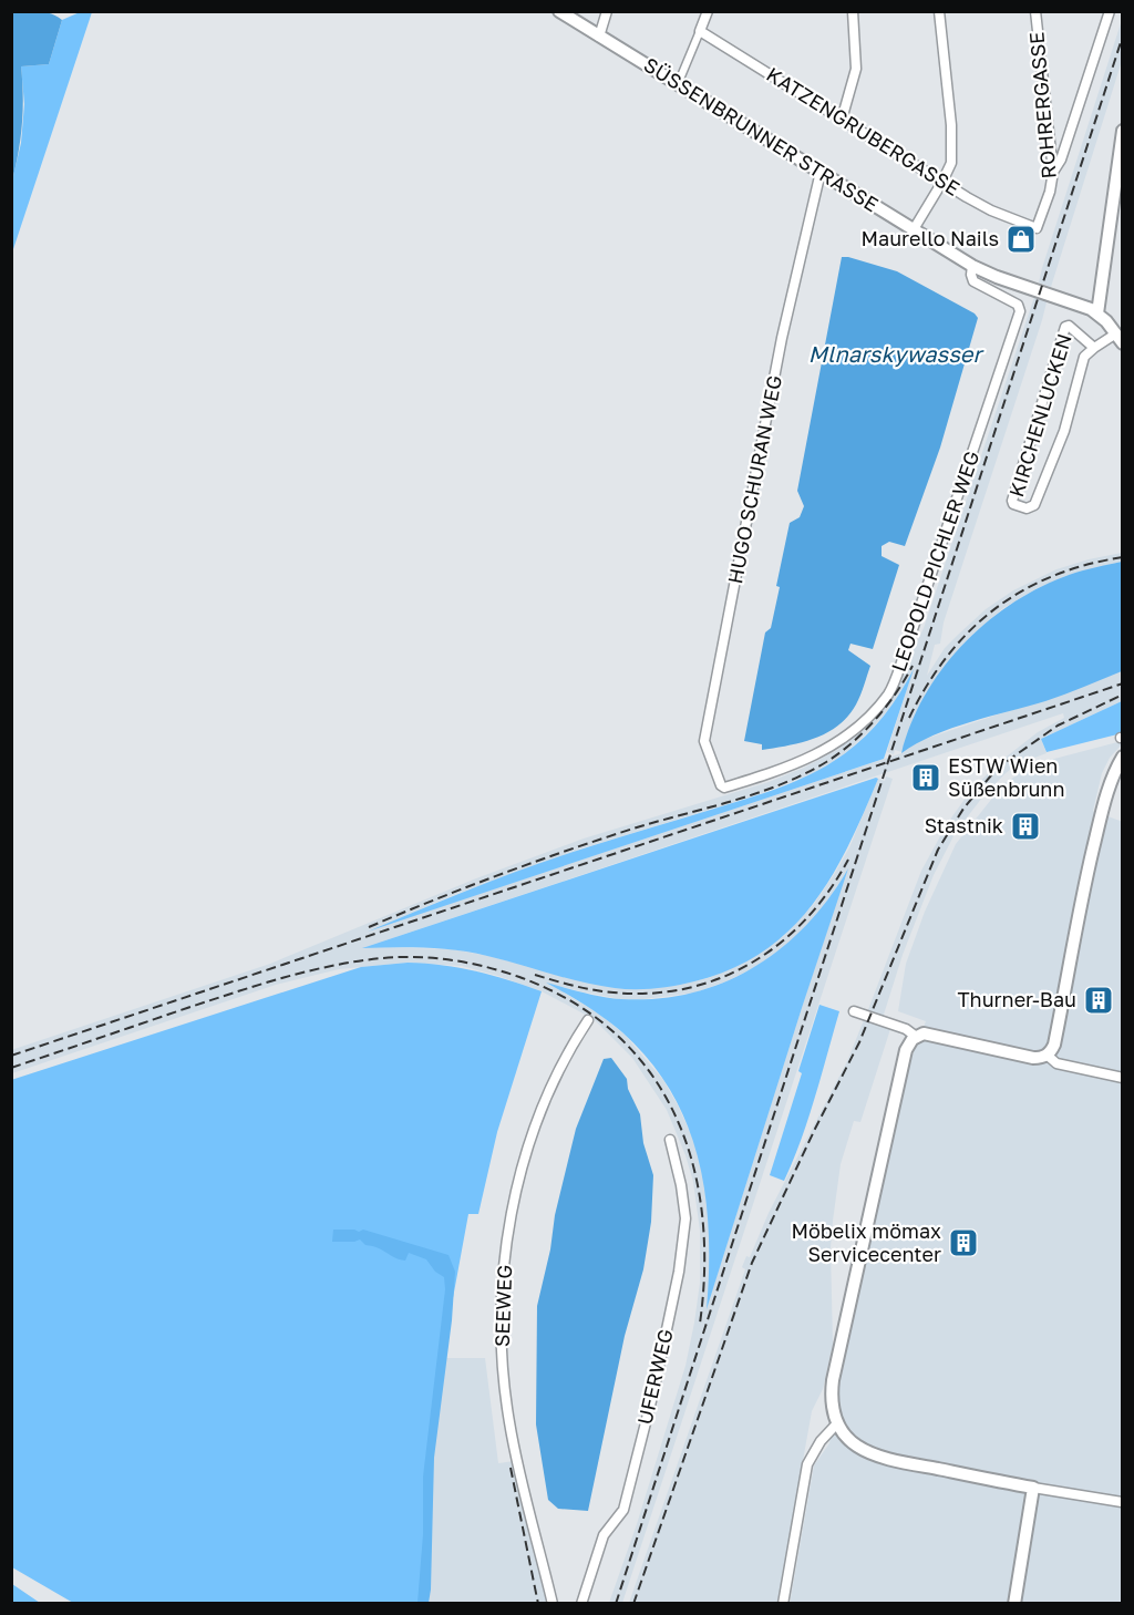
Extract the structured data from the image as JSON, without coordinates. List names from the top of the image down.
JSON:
{
  "streets": {
    "street": [
      "ROHRERGASSE",
      "KATZENGRUBERGASSE",
      "SÜSSENBRUNNER STRASSE",
      "KIRCHENLUCKEN",
      "HUGO SCHURAN WEG",
      "LEOPOLD PICHLER WEG",
      "SEEWEG",
      "UFERWEG"
    ]
  },
  "crossings": [
    ["ROHRERGASSE", "KATZENGRUBERGASSE"],
    ["SÜSSENBRUNNER STRASSE", "HUGO SCHURAN WEG"],
    ["SÜSSENBRUNNER STRASSE", "LEOPOLD PICHLER WEG"],
    ["HUGO SCHURAN WEG", "LEOPOLD PICHLER WEG"]
  ],
  "water": ["Mlnarskywasser"],
  "places": {
    "shop": ["Maurello Nails"],
    "building": [
      "ESTW Wien Süßenbrunn",
      "Stastnik",
      "Thurner-Bau",
      "Möbelix mömax Servicecenter"
    ]
  }
}
